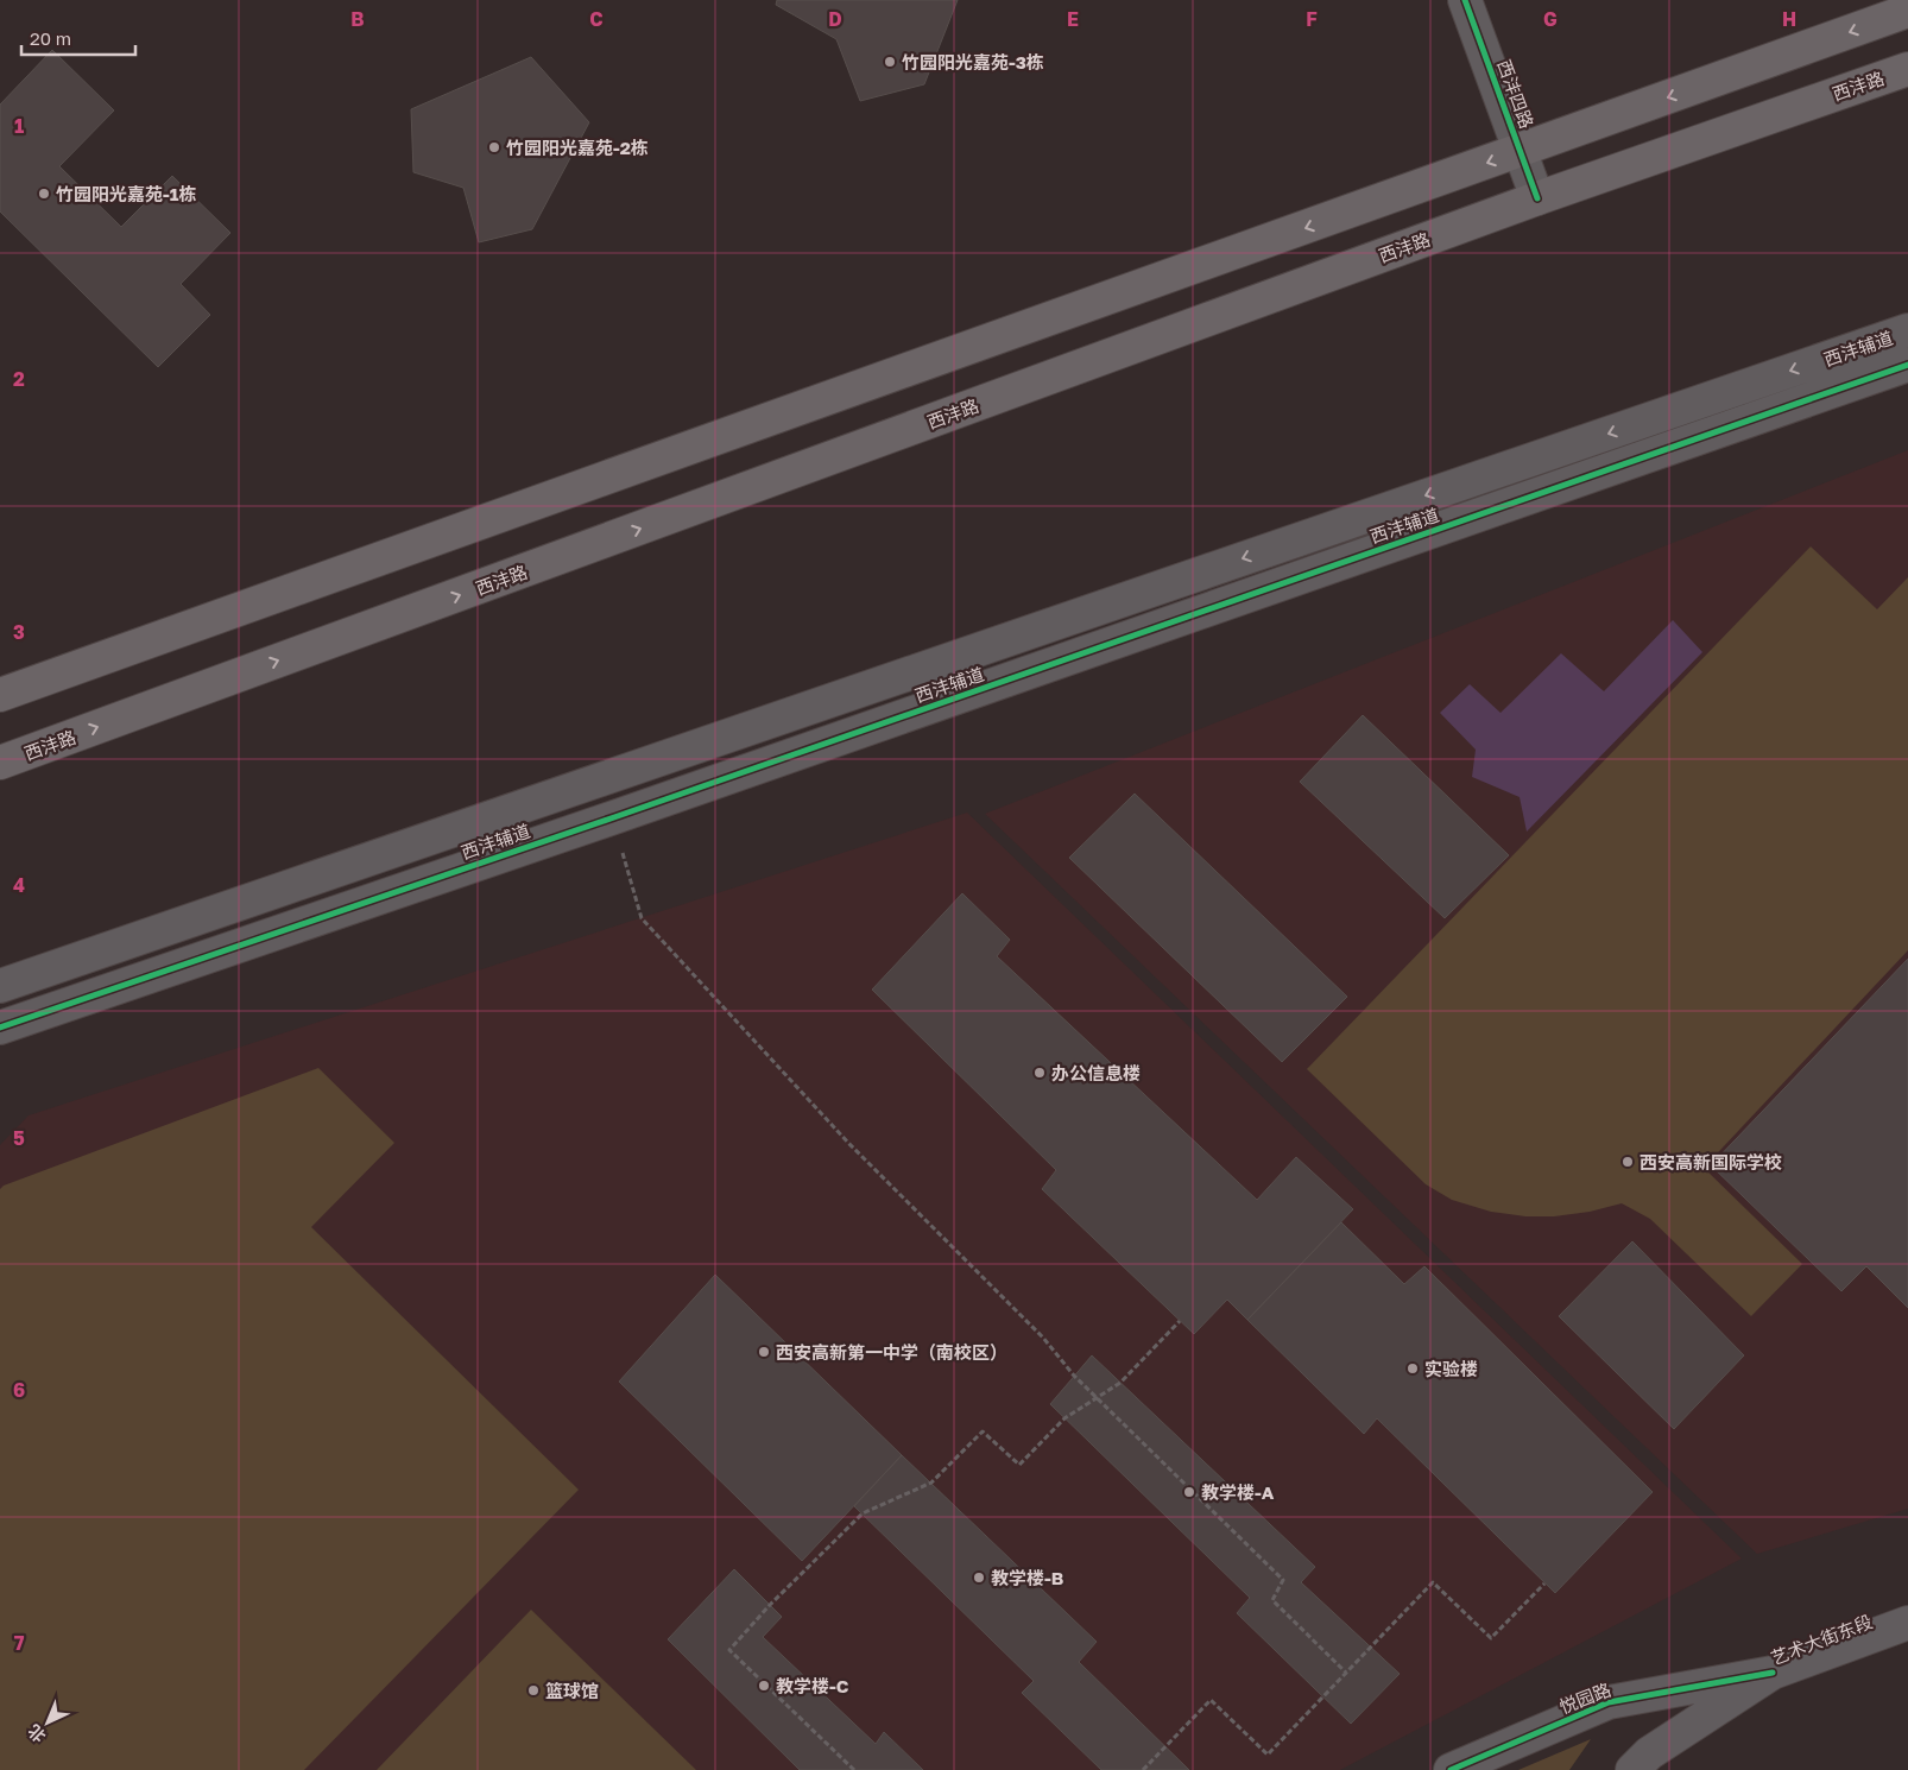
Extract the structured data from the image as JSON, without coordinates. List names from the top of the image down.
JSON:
{
  "streets": {
    "highway": ["西沣路"],
    "street": [
      "西沣四路",
      "西沣辅道",
      "艺术大街东段",
      "悦园路"
    ]
  },
  "crossings": [
    ["西沣路", "西沣四路"],
    ["艺术大街东段", "悦园路"]
  ],
  "places": [
    "竹园阳光嘉苑-3栋",
    "竹园阳光嘉苑-2栋",
    "竹园阳光嘉苑-1栋",
    "办公信息楼",
    "西安高新国际学校",
    "西安高新第一中学（南校区）",
    "实验楼",
    "教学楼-A",
    "教学楼-B",
    "教学楼-C",
    "篮球馆"
  ],
  "scale_bar": "20 m",
  "north": "bottom left",
  "grid": {
    "columns": [
      "B",
      "C",
      "D",
      "E",
      "F",
      "G",
      "H"
    ],
    "rows": [
      "1",
      "2",
      "3",
      "4",
      "5",
      "6",
      "7"
    ]
  }
}
